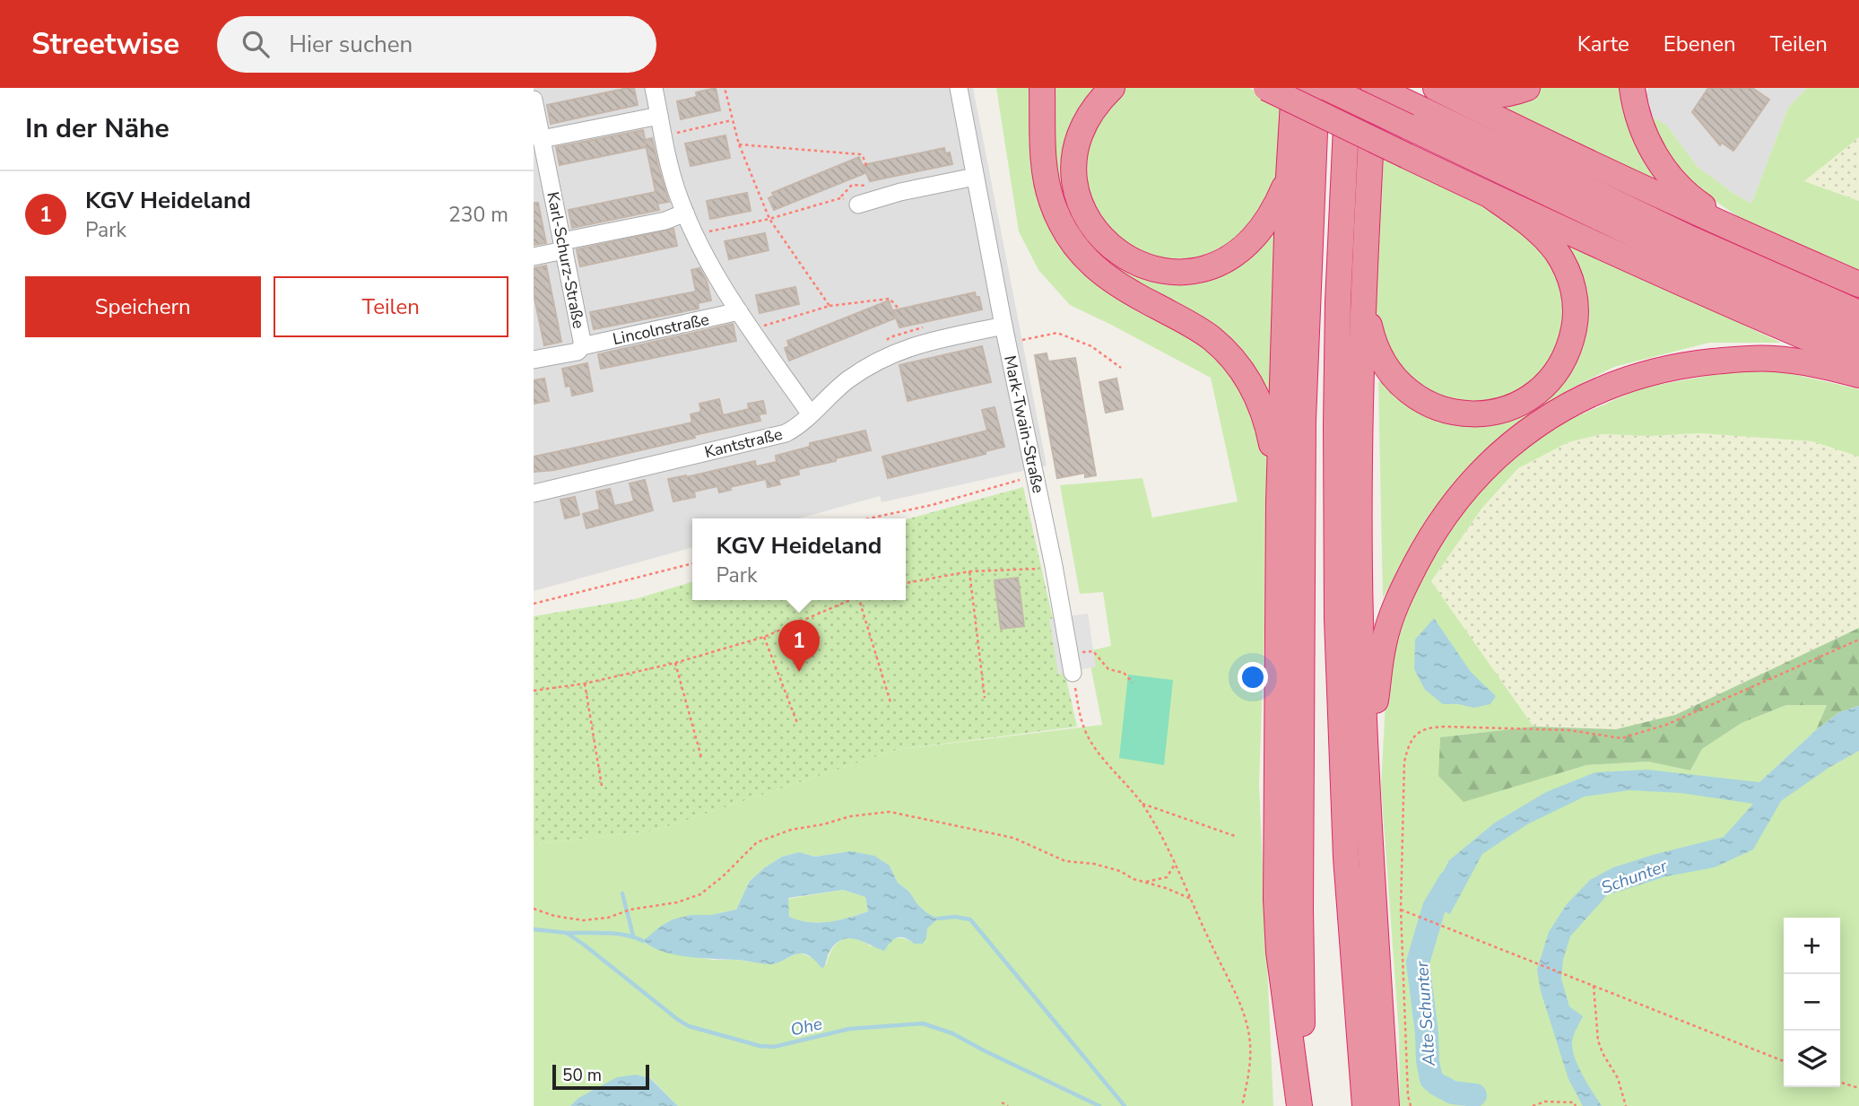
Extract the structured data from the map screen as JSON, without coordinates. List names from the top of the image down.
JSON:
{
  "streets": {
    "street": [
      "Karl-Schurz-Straße",
      "Lincolnstraße",
      "Mark-Twain-Straße",
      "Kantstraße"
    ]
  },
  "crossings": [
    ["Karl-Schurz-Straße", "Lincolnstraße"],
    ["Mark-Twain-Straße", "Kantstraße"]
  ],
  "water": ["Schunter", "Alte Schunter", "Ohe"],
  "scale_bar": "50 m",
  "page": {
    "header": "Streetwise",
    "search": "Hier suchen",
    "nav": ["Karte", "Ebenen", "Teilen"],
    "heading": "In der Nähe",
    "list": [
      {
        "mark": "1",
        "name": "KGV Heideland",
        "note": "Park",
        "value": "230 m"
      }
    ],
    "buttons": ["Speichern", "Teilen"],
    "popup": ["KGV Heideland", "Park"],
    "pins": "1",
    "map_buttons": ["+", "−"],
    "scale": "50 m"
  }
}
